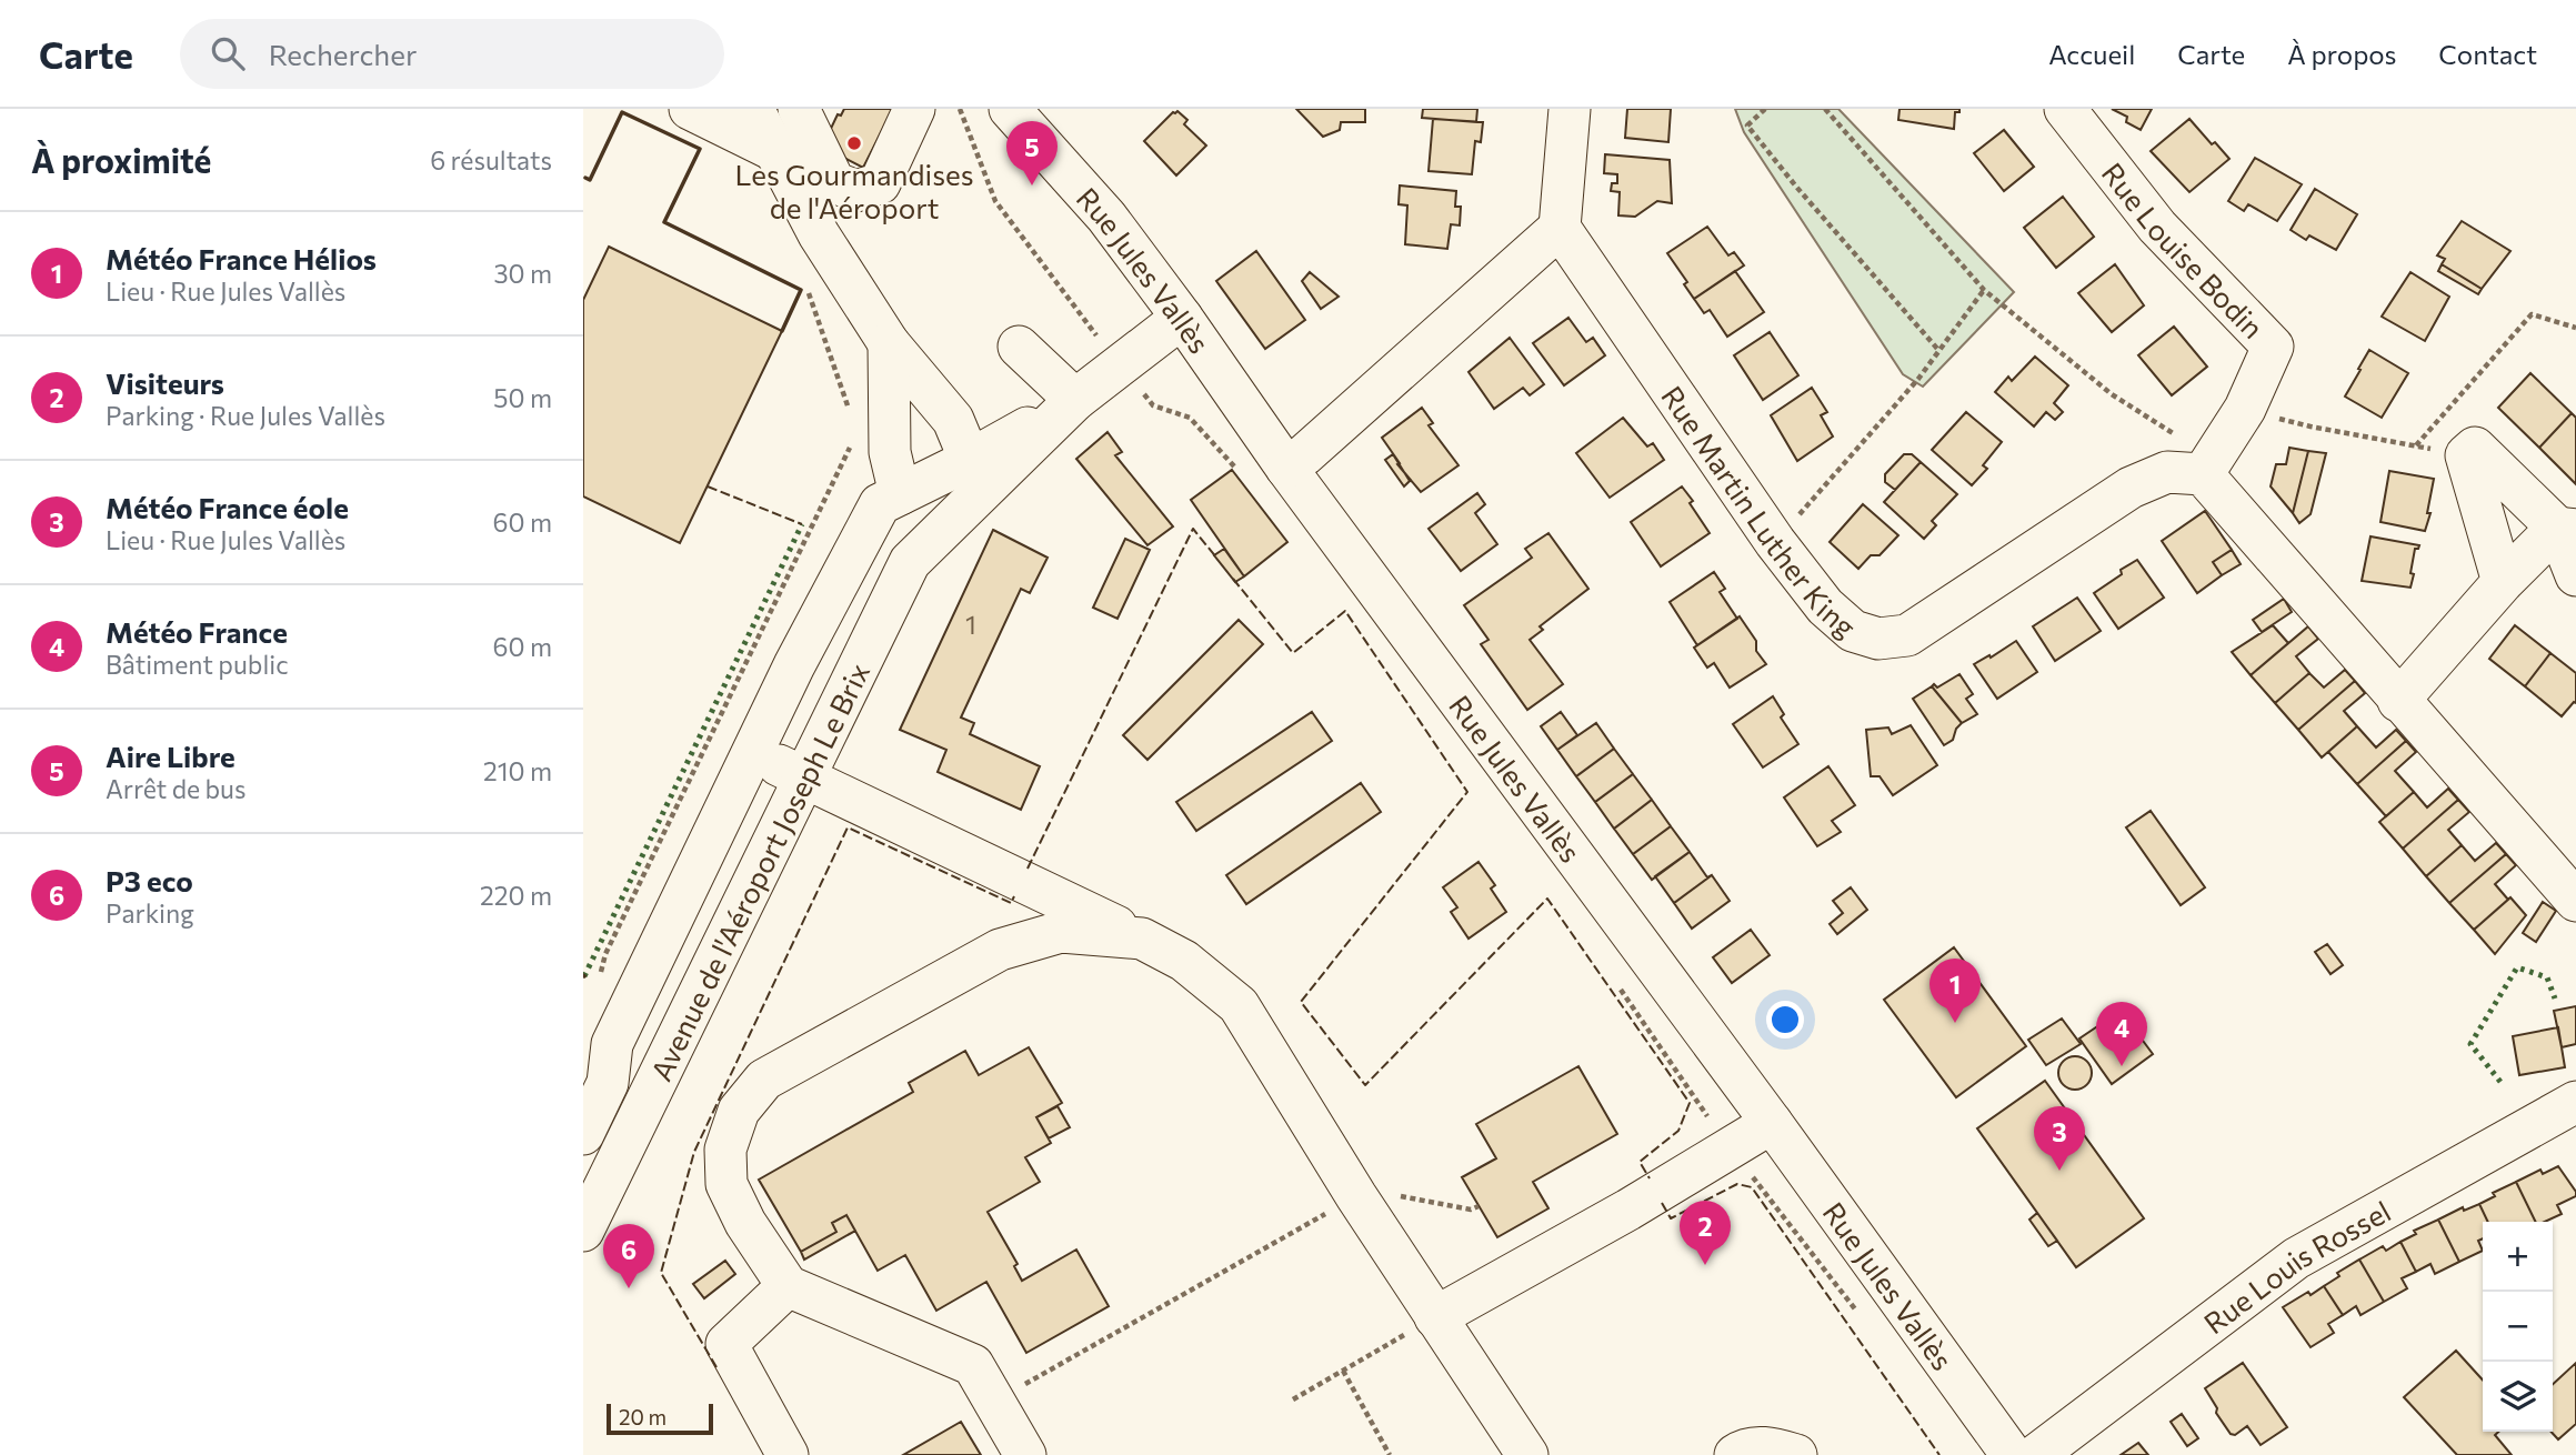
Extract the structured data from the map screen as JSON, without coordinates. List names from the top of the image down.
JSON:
{
  "streets": {
    "street": [
      "Rue Louise Bodin",
      "Rue Jules Vallès",
      "Rue Martin Luther King",
      "Avenue de l'Aéroport Joseph Le Brix",
      "Rue Louis Rossel"
    ]
  },
  "crossings": [
    ["Rue Louise Bodin", "Rue Martin Luther King"],
    ["Rue Jules Vallès", "Avenue de l'Aéroport Joseph Le Brix"]
  ],
  "places": ["Les Gourmandises de l'Aéroport"],
  "house_numbers": ["1"],
  "scale_bar": "20 m",
  "page": {
    "header": "Carte",
    "search": "Rechercher",
    "nav": [
      "Accueil",
      "Carte",
      "À propos",
      "Contact"
    ],
    "heading": ["À proximité", "6 résultats"],
    "pins": [
      "5",
      "1",
      "4",
      "3",
      "2",
      "6"
    ],
    "list": [
      {
        "mark": "1",
        "name": "Météo France Hélios",
        "note": "Lieu · Rue Jules Vallès",
        "value": "30 m"
      },
      {
        "mark": "2",
        "name": "Visiteurs",
        "note": "Parking · Rue Jules Vallès",
        "value": "50 m"
      },
      {
        "mark": "3",
        "name": "Météo France éole",
        "note": "Lieu · Rue Jules Vallès",
        "value": "60 m"
      },
      {
        "mark": "4",
        "name": "Météo France",
        "note": "Bâtiment public",
        "value": "60 m"
      },
      {
        "mark": "5",
        "name": "Aire Libre",
        "note": "Arrêt de bus",
        "value": "210 m"
      },
      {
        "mark": "6",
        "name": "P3 eco",
        "note": "Parking",
        "value": "220 m"
      }
    ],
    "map_buttons": ["+", "−"],
    "scale": "20 m"
  }
}
